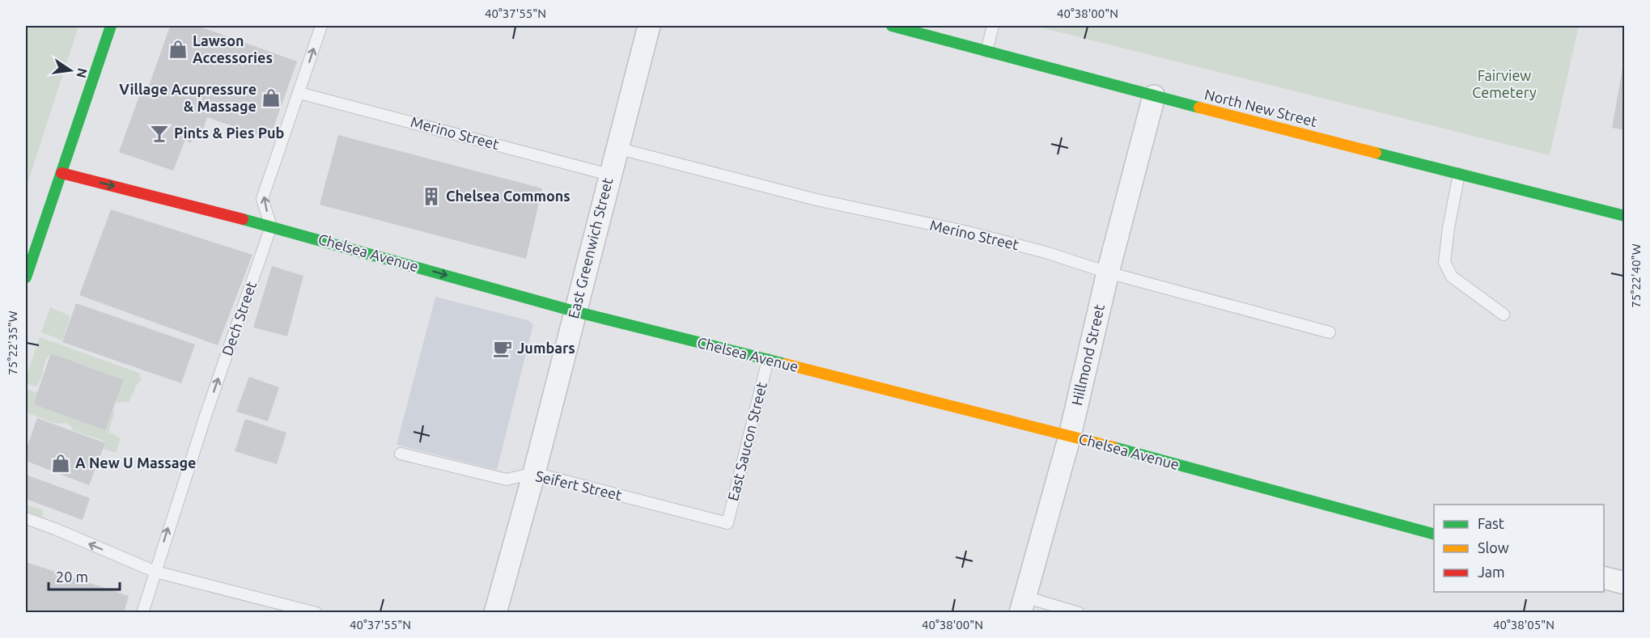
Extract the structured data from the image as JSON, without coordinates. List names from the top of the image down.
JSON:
{
  "streets": {
    "street": [
      "North New Street",
      "East Greenwich Street",
      "Chelsea Avenue",
      "Hillmond Street"
    ],
    "lane": [
      "Merino Street",
      "Dech Street",
      "East Saucon Street",
      "Seifert Street"
    ]
  },
  "crossings": [
    ["North New Street", "Hillmond Street"],
    ["Merino Street", "East Greenwich Street"],
    ["Merino Street", "Hillmond Street"],
    ["East Greenwich Street", "Chelsea Avenue"],
    ["East Greenwich Street", "Seifert Street"],
    ["Chelsea Avenue", "Dech Street"],
    ["Chelsea Avenue", "Hillmond Street"],
    ["Chelsea Avenue", "East Saucon Street"],
    ["East Saucon Street", "Seifert Street"]
  ],
  "one_way": ["Chelsea Avenue", "Dech Street"],
  "parks": ["Fairview Cemetery"],
  "places": {
    "shop": ["Lawson Accessories", "Village Acupressure & Massage", "A New U Massage"],
    "bar": ["Pints & Pies Pub"],
    "building": ["Chelsea Commons"],
    "cafe": ["Jumbars"]
  },
  "legend": ["Fast", "Slow", "Jam"],
  "scale_bar": "20 m",
  "north": "right",
  "coordinates": [
    "40°37'55\"N",
    "40°38'00\"N",
    "75°22'40\"W",
    "75°22'35\"W",
    "40°38'05\"N"
  ]
}
